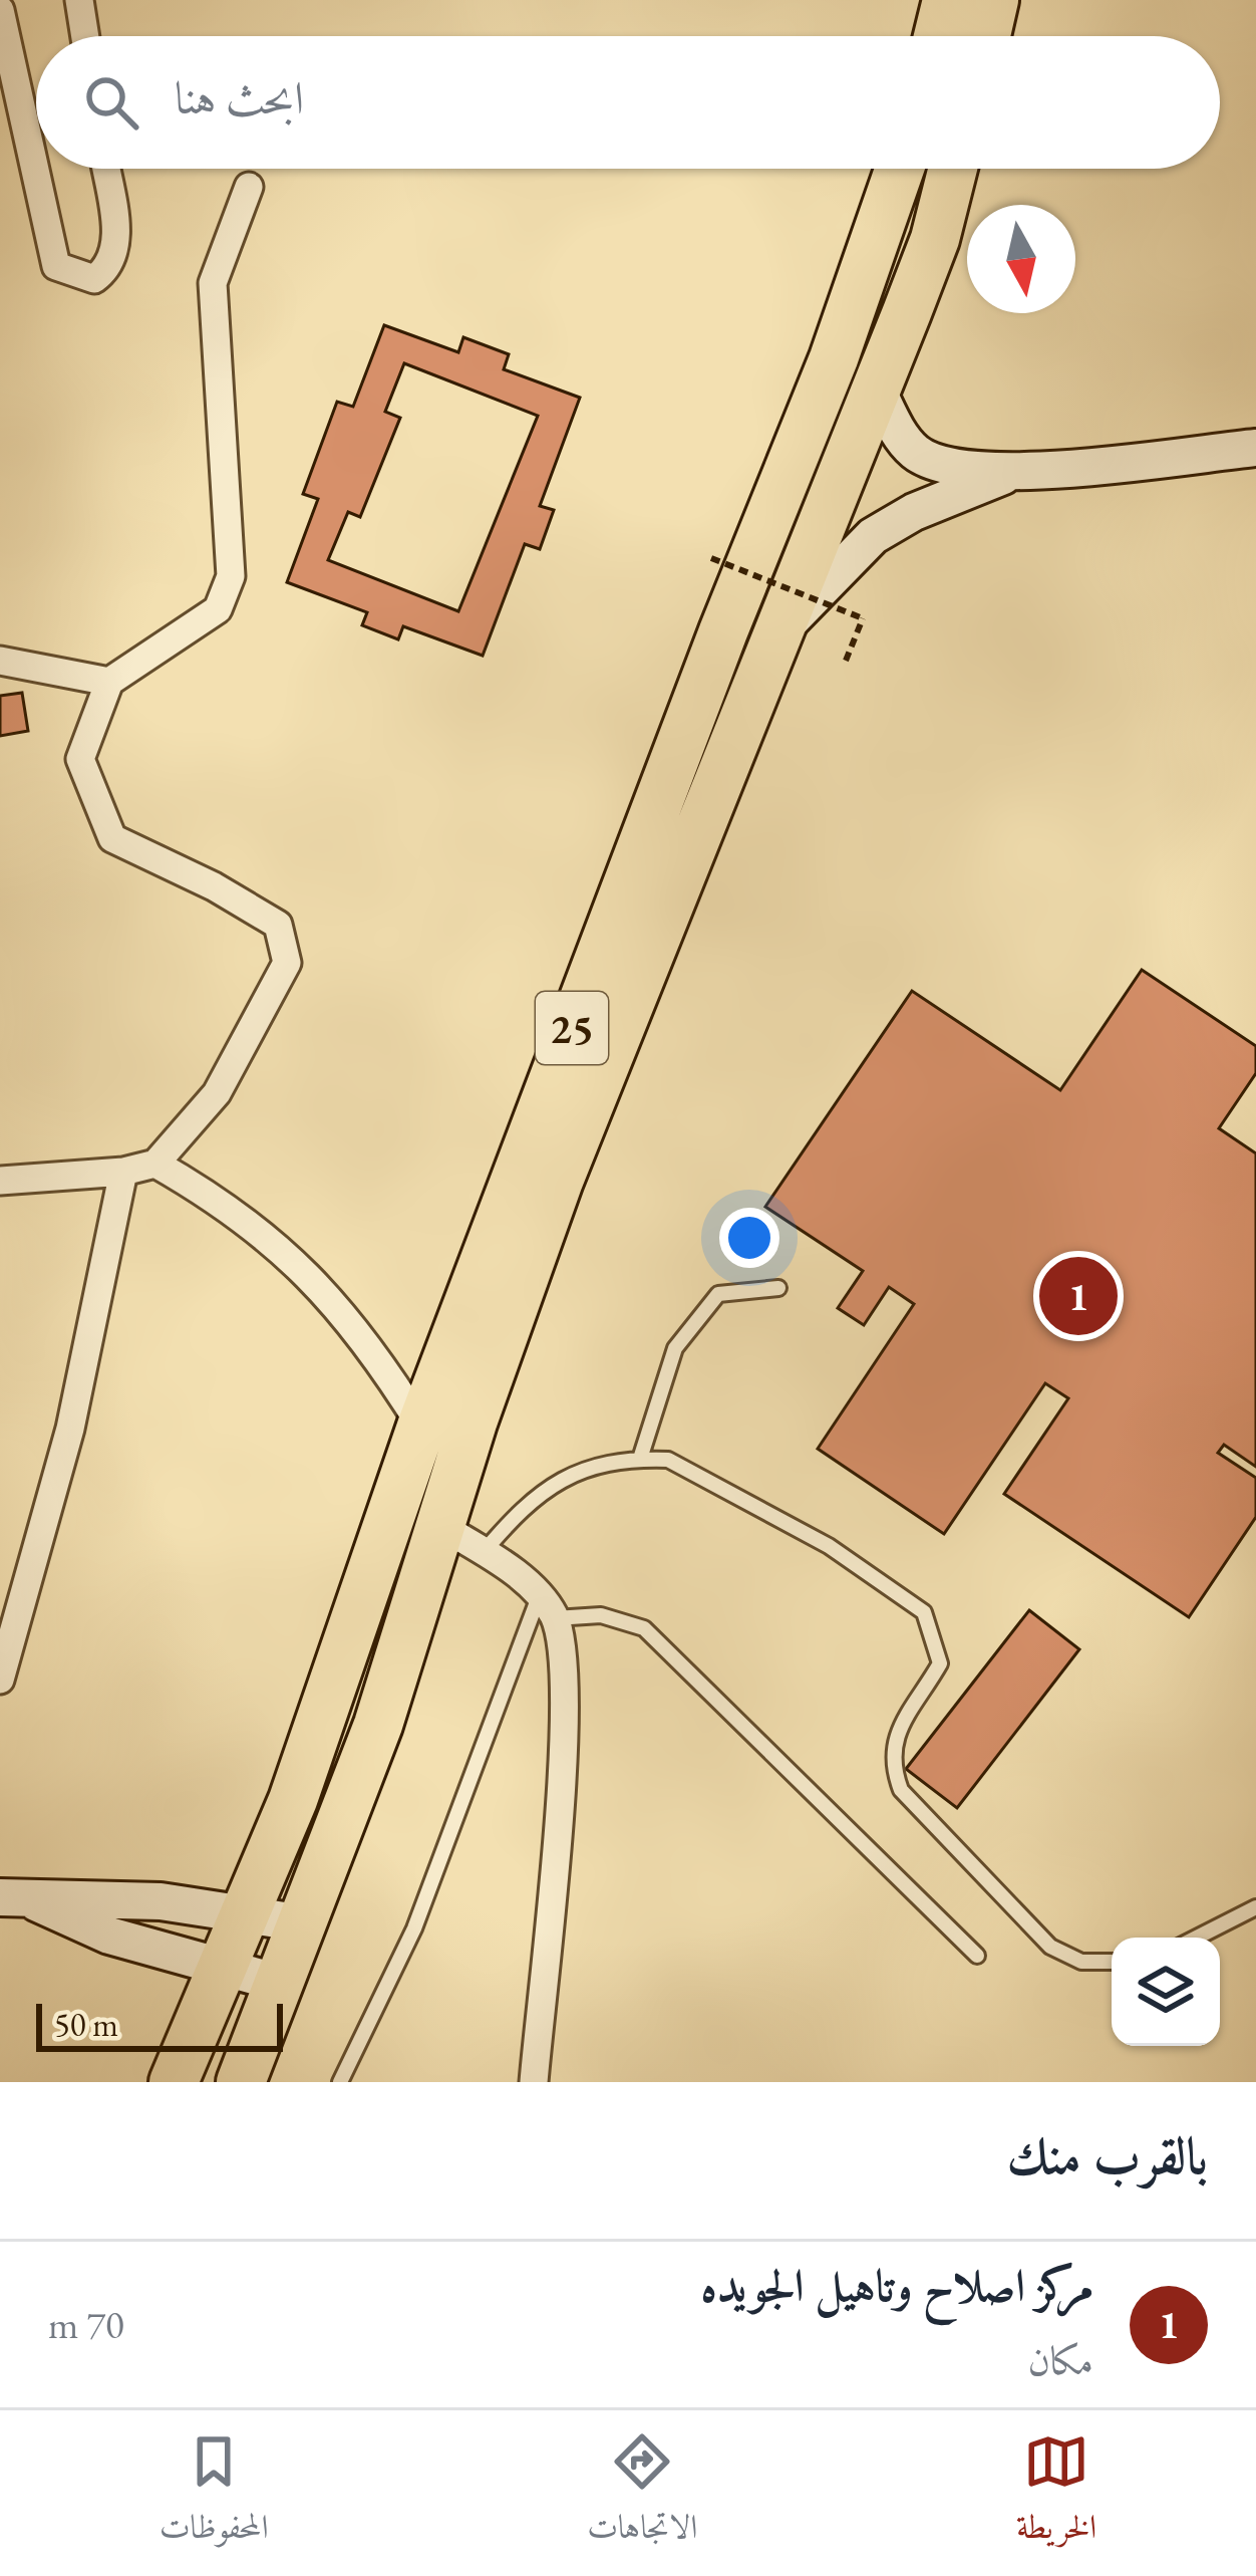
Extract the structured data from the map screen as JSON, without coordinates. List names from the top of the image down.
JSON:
{
  "streets": {
    "highway": ["25"]
  },
  "scale_bar": "50 m",
  "north": "bottom",
  "page": {
    "search": "ابحث هنا",
    "pins": "1",
    "scale": "50 m",
    "heading": "بالقرب منك",
    "list": [
      {
        "mark": "1",
        "name": "مركز اصلاح وتاهيل الجويده",
        "note": "مكان",
        "value": "70 m"
      }
    ],
    "nav": ["الخريطة", "الاتجاهات", "المحفوظات"]
  }
}
